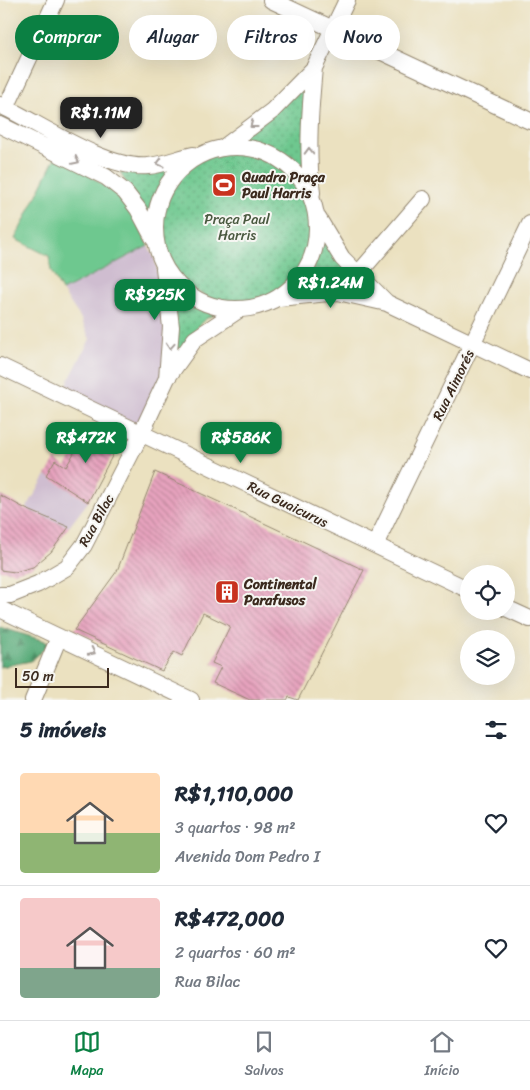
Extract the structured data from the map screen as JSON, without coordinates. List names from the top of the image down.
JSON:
{
  "streets": {
    "street": ["Rua Aimorés", "Rua Guaicurus", "Rua Bilac"]
  },
  "crossings": [
    ["Rua Aimorés", "Rua Guaicurus"],
    ["Rua Guaicurus", "Rua Bilac"]
  ],
  "parks": ["Praça Paul Harris"],
  "places": {
    "sports": ["Quadra Praça Paul Harris"],
    "building": ["Continental Parafusos"]
  },
  "scale_bar": "50 m",
  "page": {
    "chip": [
      "Comprar",
      "Alugar",
      "Filtros",
      "Novo"
    ],
    "price": [
      "R$1.11M",
      "R$1.24M",
      "R$925K",
      "R$472K",
      "R$586K"
    ],
    "scale": "50 m",
    "heading": "5 imóveis",
    "list": [
      {
        "name": "R$1,110,000",
        "note": "3 quartos · 98 m² · Avenida Dom Pedro I"
      },
      {
        "name": "R$472,000",
        "note": "2 quartos · 60 m² · Rua Bilac"
      }
    ],
    "tabs": ["Mapa", "Salvos", "Início"]
  }
}
